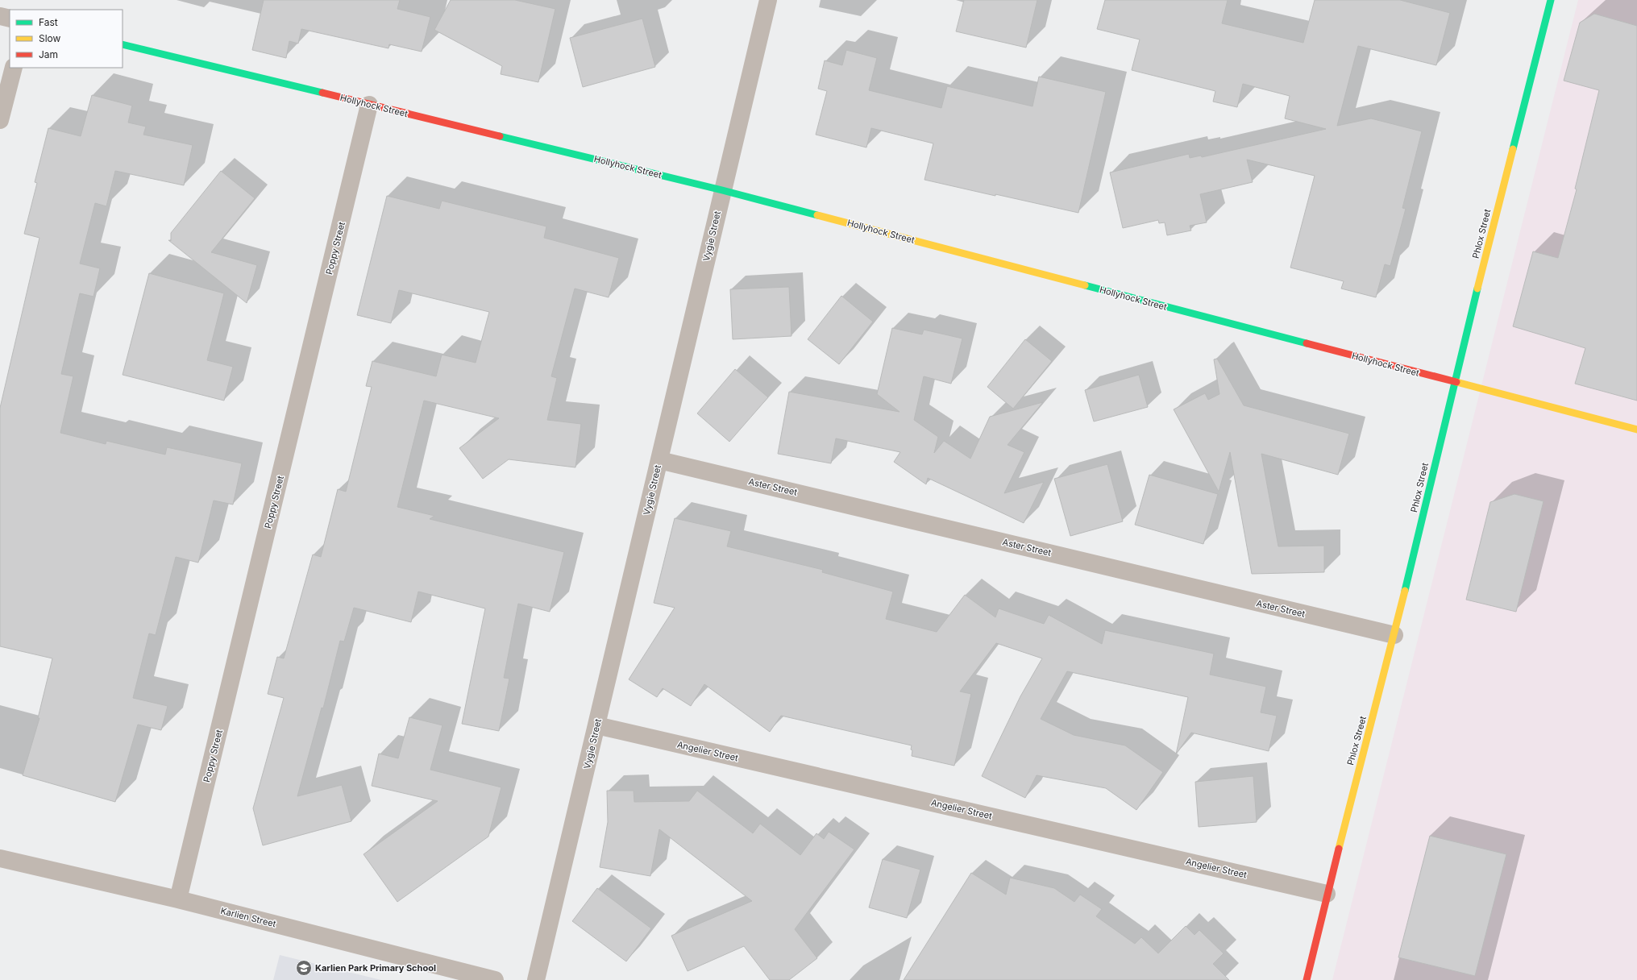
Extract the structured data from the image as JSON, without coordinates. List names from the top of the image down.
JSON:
{
  "streets": {
    "street": [
      "Hollyhock Street",
      "Phlox Street",
      "Vygie Street",
      "Poppy Street",
      "Aster Street",
      "Angelier Street",
      "Karlien Street"
    ]
  },
  "crossings": [
    ["Hollyhock Street", "Phlox Street"],
    ["Hollyhock Street", "Vygie Street"],
    ["Hollyhock Street", "Poppy Street"],
    ["Phlox Street", "Aster Street"],
    ["Phlox Street", "Angelier Street"],
    ["Vygie Street", "Aster Street"],
    ["Vygie Street", "Angelier Street"],
    ["Poppy Street", "Karlien Street"]
  ],
  "places": {
    "school or university": ["Karlien Park Primary School"]
  },
  "legend": ["Fast", "Slow", "Jam"]
}
